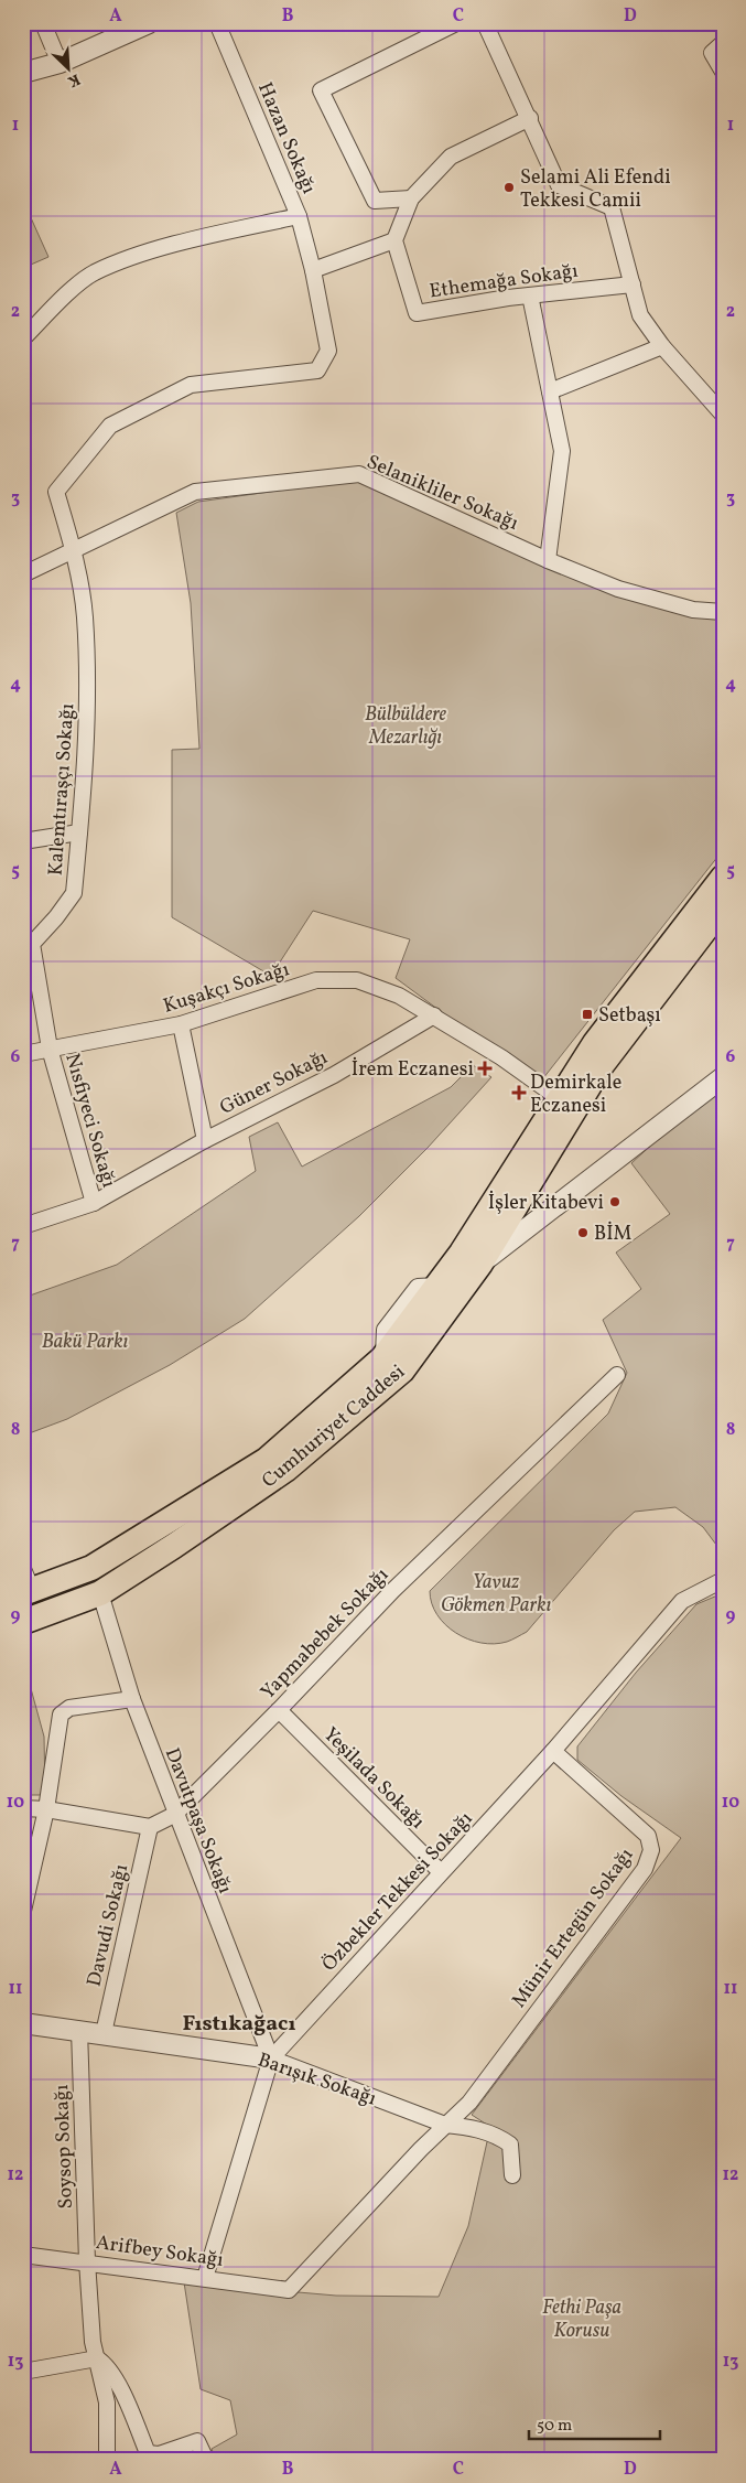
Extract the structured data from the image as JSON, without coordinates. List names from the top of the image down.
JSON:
{
  "streets": {
    "main road": ["Cumhuriyet Caddesi"],
    "street": [
      "Hazan Sokağı",
      "Ethemağa Sokağı",
      "Selanikliler Sokağı",
      "Kalemtıraşçı Sokağı",
      "Kuşakçı Sokağı",
      "Güner Sokağı",
      "Nısfiyeci Sokağı",
      "Yapmabebek Sokağı",
      "Yeşilada Sokağı",
      "Davutpaşa Sokağı",
      "Özbekler Tekkesi Sokağı",
      "Davudi Sokağı",
      "Münir Ertegün Sokağı",
      "Barışık Sokağı",
      "Soysop Sokağı",
      "Arifbey Sokağı"
    ]
  },
  "crossings": [
    ["Hazan Sokağı", "Selanikliler Sokağı"],
    ["Hazan Sokağı", "Kalemtıraşçı Sokağı"],
    ["Selanikliler Sokağı", "Kalemtıraşçı Sokağı"],
    ["Kalemtıraşçı Sokağı", "Kuşakçı Sokağı"],
    ["Kalemtıraşçı Sokağı", "Nısfiyeci Sokağı"],
    ["Kuşakçı Sokağı", "Güner Sokağı"],
    ["Kuşakçı Sokağı", "Nısfiyeci Sokağı"],
    ["Güner Sokağı", "Nısfiyeci Sokağı"],
    ["Cumhuriyet Caddesi", "Davutpaşa Sokağı"],
    ["Yapmabebek Sokağı", "Yeşilada Sokağı"],
    ["Yapmabebek Sokağı", "Davutpaşa Sokağı"],
    ["Yapmabebek Sokağı", "Davudi Sokağı"],
    ["Yeşilada Sokağı", "Özbekler Tekkesi Sokağı"],
    ["Davutpaşa Sokağı", "Özbekler Tekkesi Sokağı"],
    ["Davutpaşa Sokağı", "Barışık Sokağı"],
    ["Özbekler Tekkesi Sokağı", "Münir Ertegün Sokağı"],
    ["Özbekler Tekkesi Sokağı", "Barışık Sokağı"],
    ["Davudi Sokağı", "Barışık Sokağı"],
    ["Münir Ertegün Sokağı", "Barışık Sokağı"],
    ["Münir Ertegün Sokağı", "Arifbey Sokağı"],
    ["Barışık Sokağı", "Soysop Sokağı"],
    ["Soysop Sokağı", "Arifbey Sokağı"]
  ],
  "districts": ["Fıstıkağacı"],
  "parks": [
    "Bülbüldere Mezarlığı",
    "Bakü Parkı",
    "Yavuz Gökmen Parkı",
    "Fethi Paşa Korusu"
  ],
  "places": {
    "other": ["Selami Ali Efendi Tekkesi Camii", "İşler Kitabevi", "BİM"],
    "transit": ["Setbaşı"],
    "health": ["İrem Eczanesi", "Demirkale Eczanesi"]
  },
  "scale_bar": "50 m",
  "north": "bottom right",
  "grid": {
    "columns": [
      "A",
      "B",
      "C",
      "D"
    ],
    "rows": [
      "1",
      "2",
      "3",
      "4",
      "5",
      "6",
      "7",
      "8",
      "9",
      "10",
      "11",
      "12",
      "13"
    ]
  }
}
